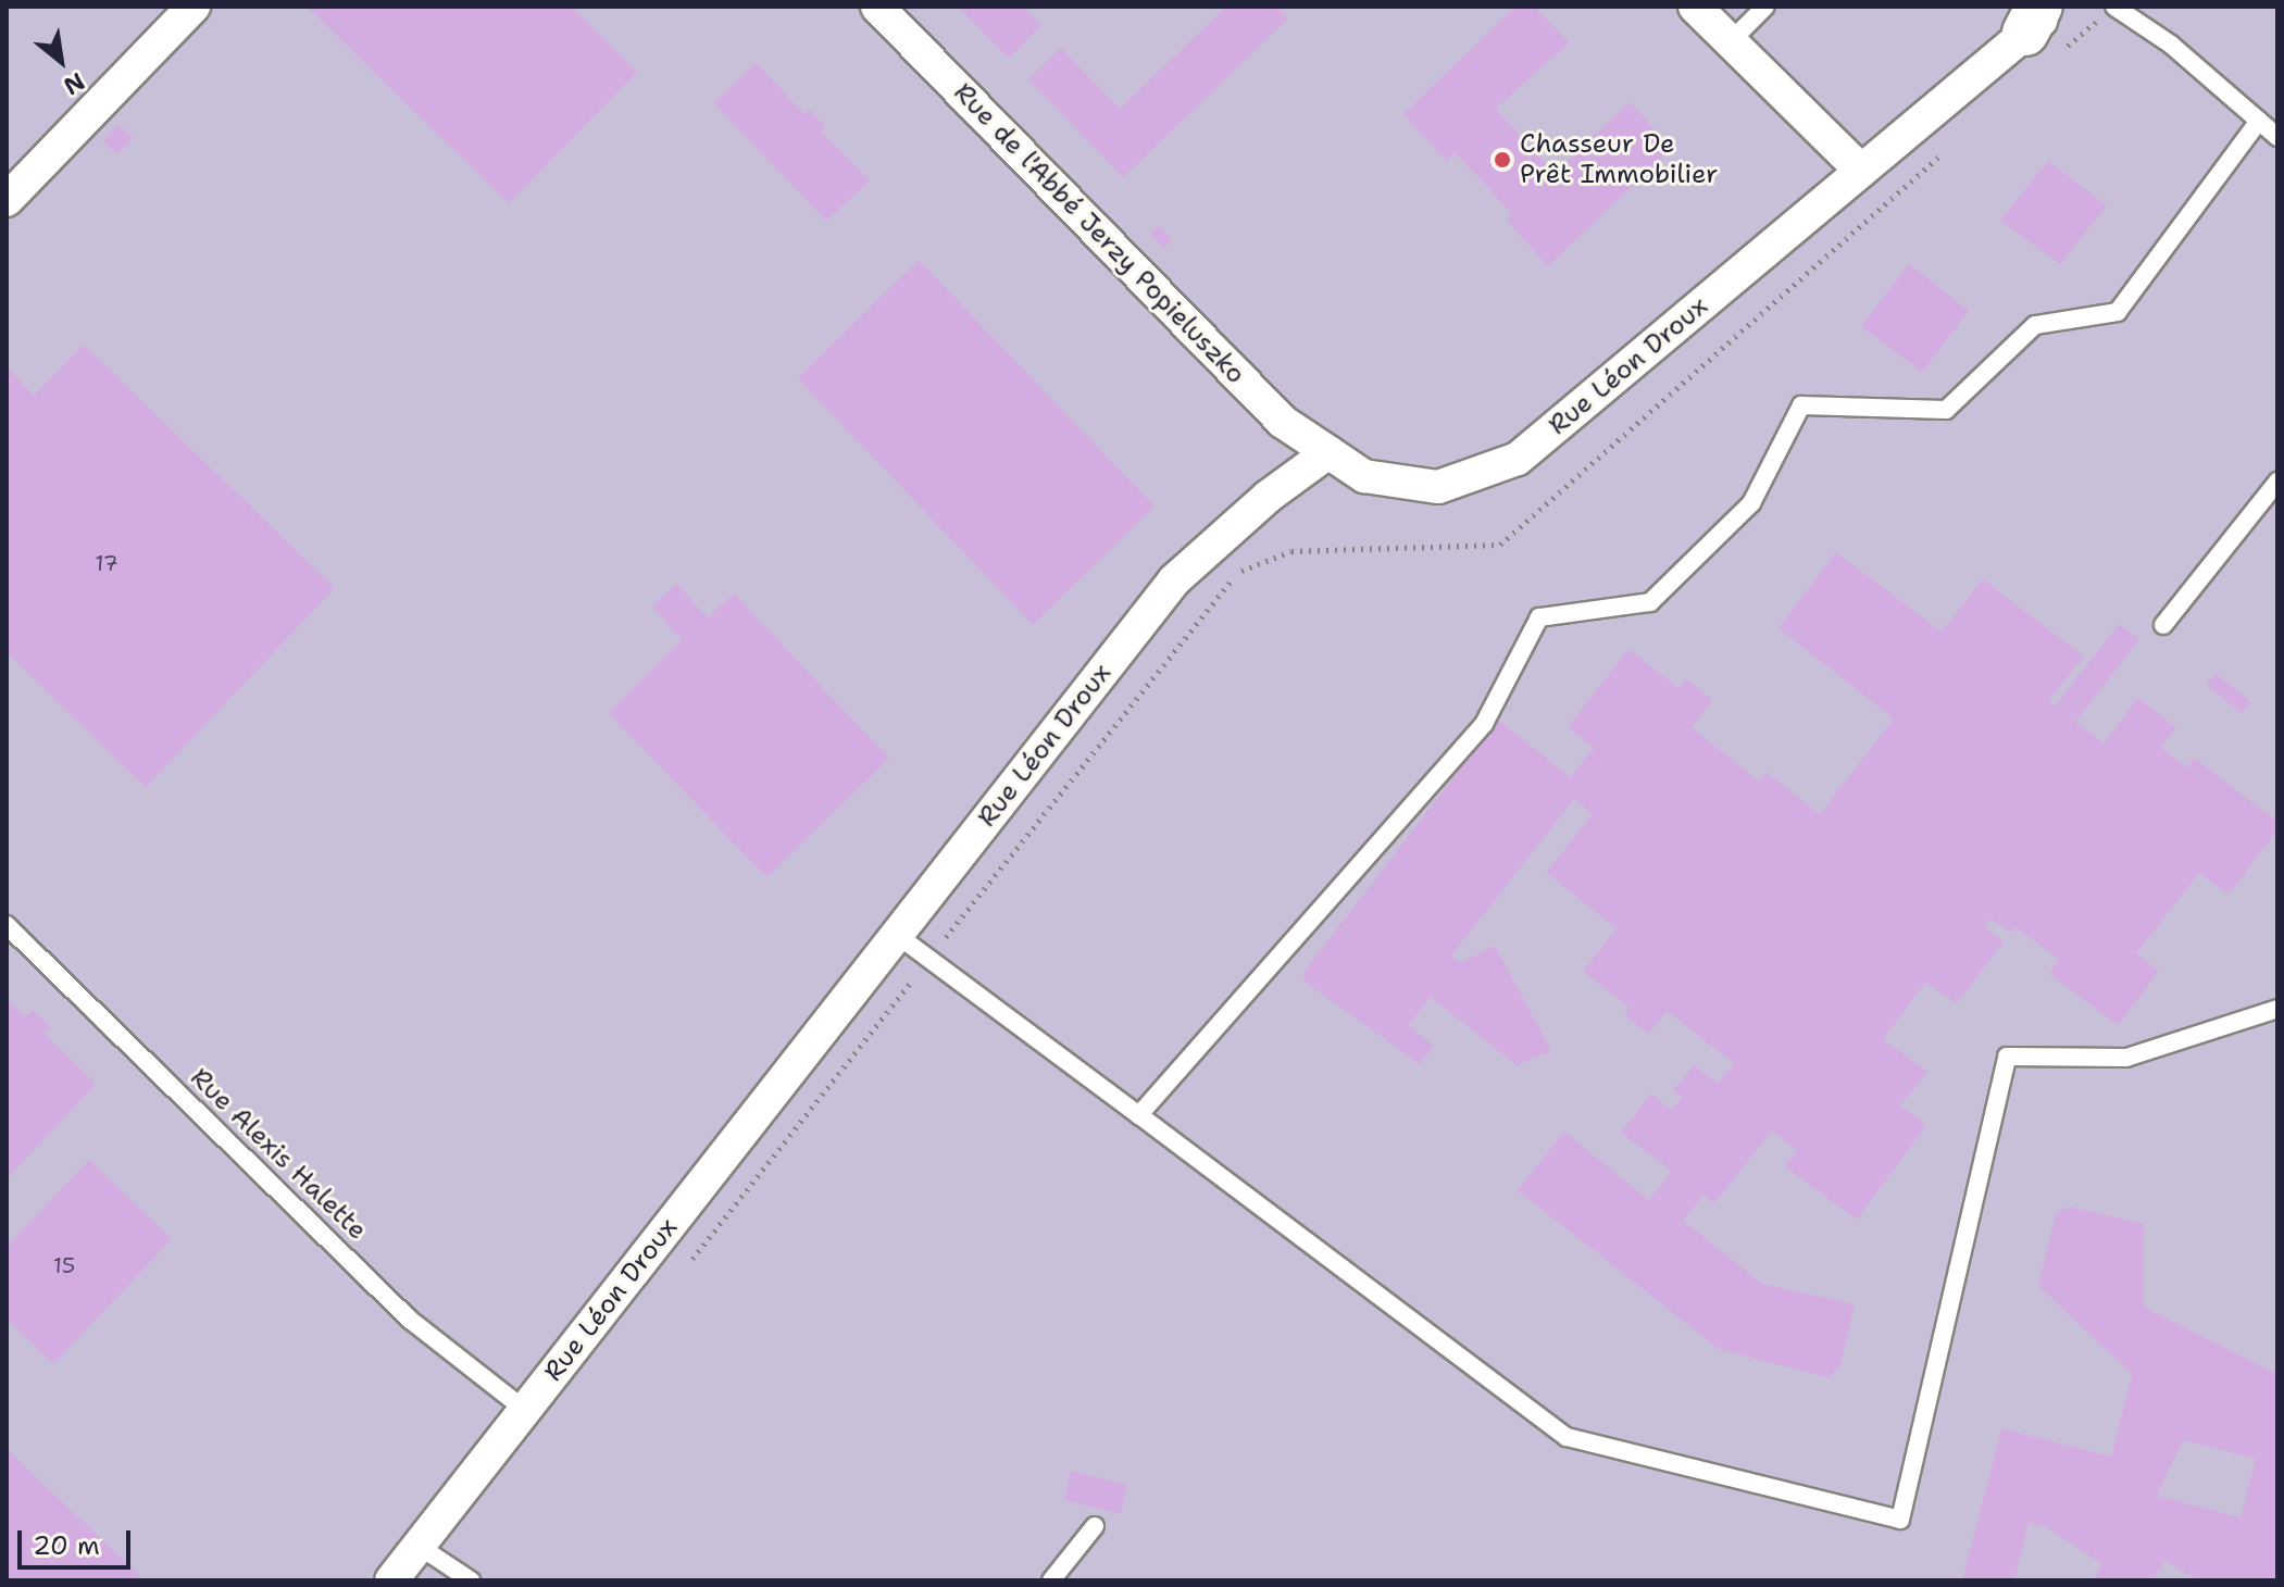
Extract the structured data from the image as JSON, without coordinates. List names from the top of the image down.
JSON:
{
  "streets": {
    "street": ["Rue de l'Abbé Jerzy Popieluszko", "Rue Léon Droux"],
    "lane": ["Rue Alexis Halette"]
  },
  "crossings": [
    ["Rue de l'Abbé Jerzy Popieluszko", "Rue Léon Droux"],
    ["Rue Léon Droux", "Rue Alexis Halette"]
  ],
  "places": ["Chasseur De Prêt Immobilier"],
  "house_numbers": ["17", "15"],
  "scale_bar": "20 m",
  "north": "bottom right"
}
